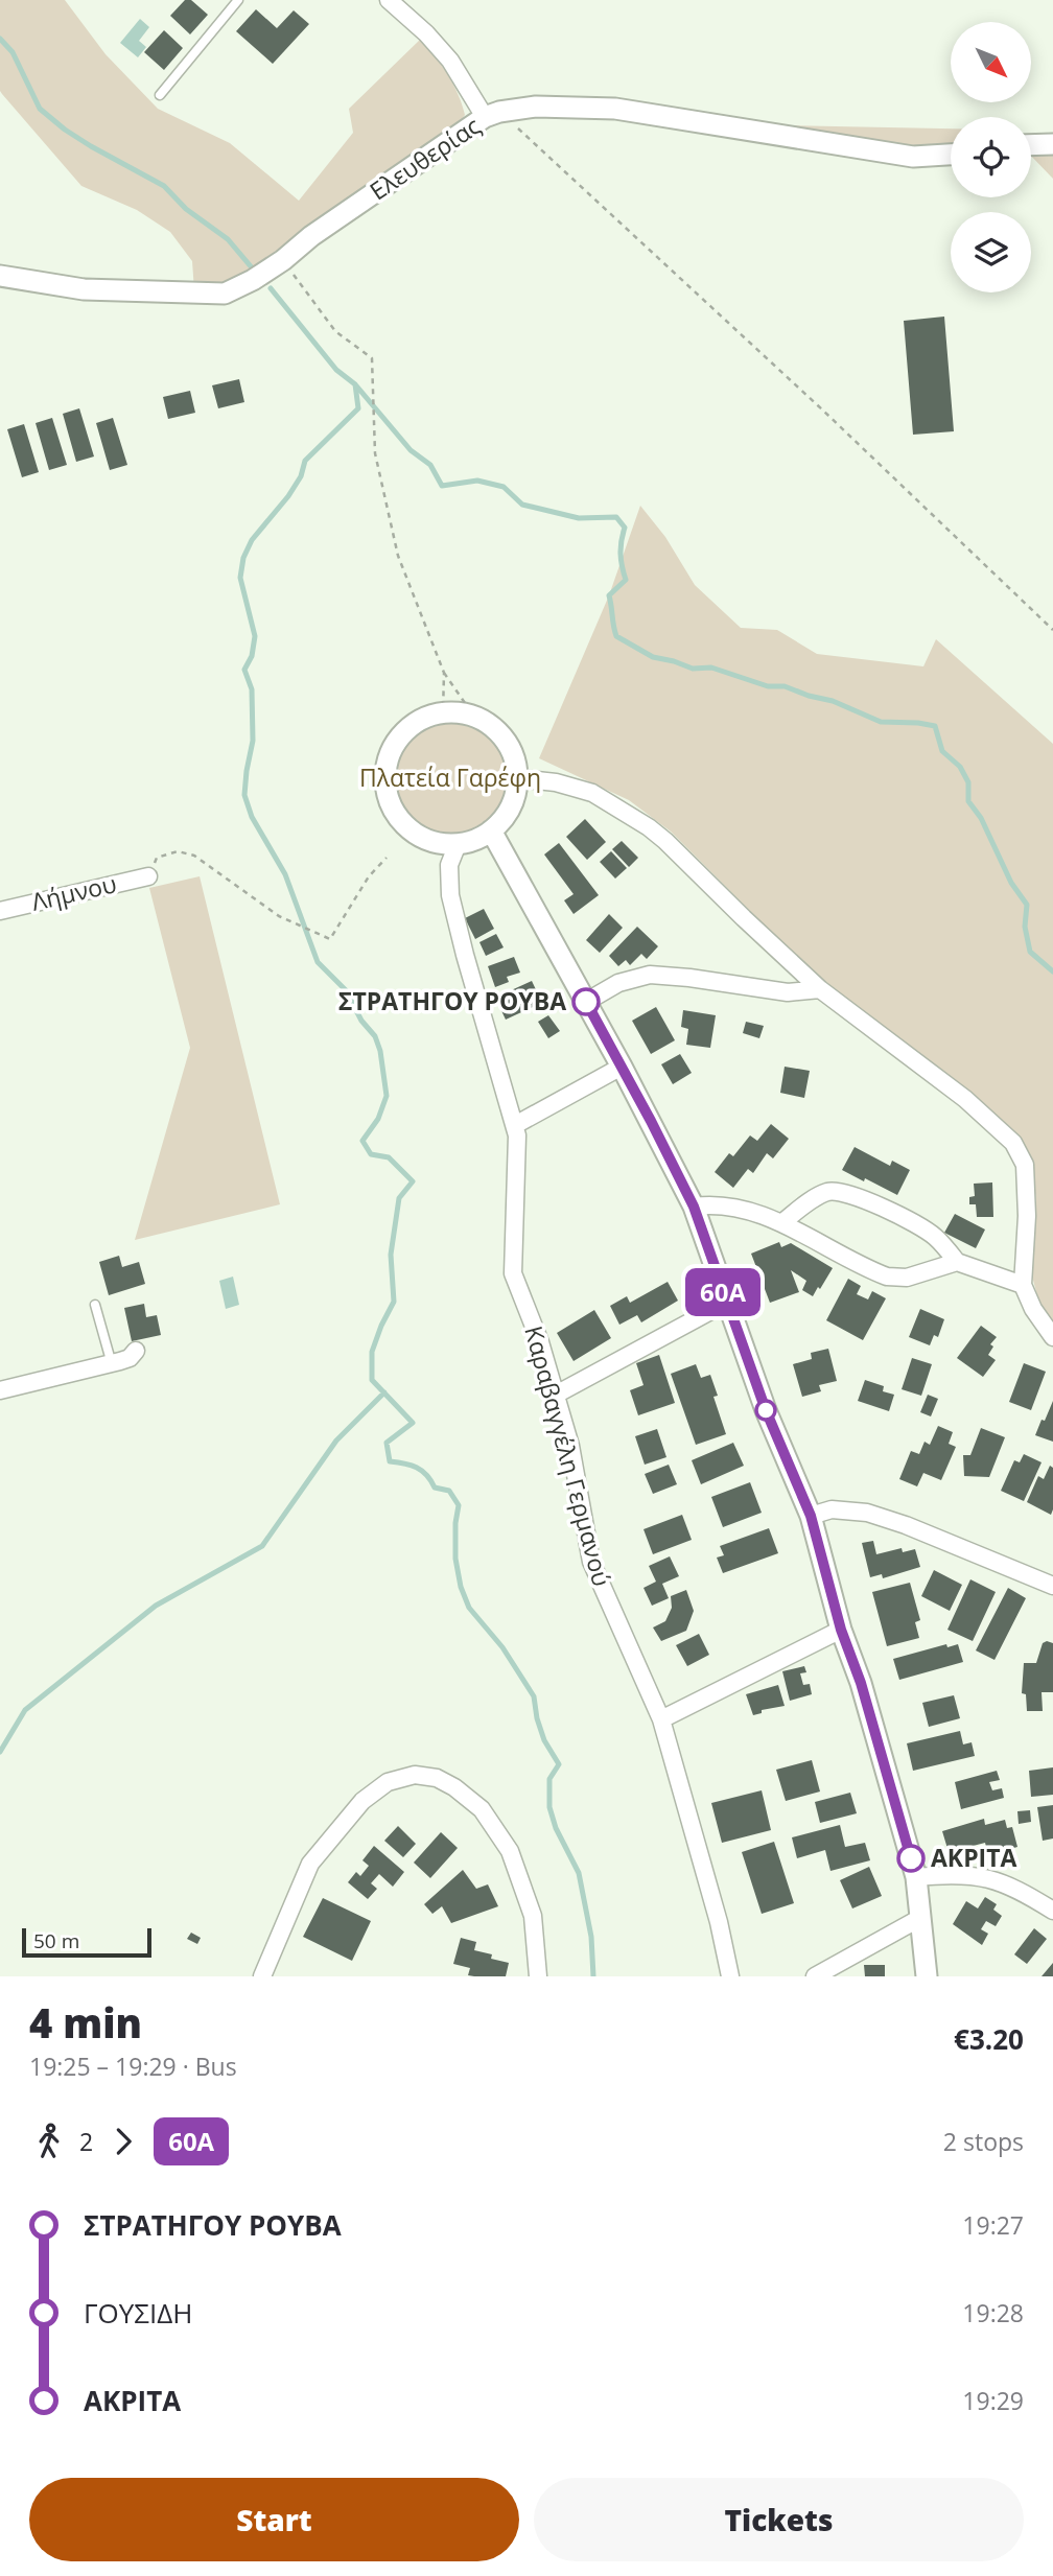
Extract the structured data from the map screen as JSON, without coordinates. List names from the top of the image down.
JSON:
{
  "streets": {
    "street": ["Ελευθερίας", "Λήμνου", "Καραβαγγέλη Γερμανού"]
  },
  "parks": ["Πλατεία Γαρέφη"],
  "places": ["ΣΤΡΑΤΗΓΟΥ ΡΟΥΒΑ", "ΑΚΡΙΤΑ"],
  "lines": ["bus line 60Α"],
  "scale_bar": "50 m",
  "north": "bottom right",
  "page": {
    "on_map": "60Α",
    "scale": "50 m",
    "heading": ["4 min", "19:25 – 19:29 · Bus", "€3.20"],
    "legs": ["2", "60Α", "2 stops"],
    "list": [
      {
        "name": "ΣΤΡΑΤΗΓΟΥ ΡΟΥΒΑ",
        "value": "19:27"
      },
      {
        "name": "ΓΟΥΣΙΔΗ",
        "value": "19:28"
      },
      {
        "name": "ΑΚΡΙΤΑ",
        "value": "19:29"
      }
    ],
    "buttons": ["Start", "Tickets"]
  }
}
